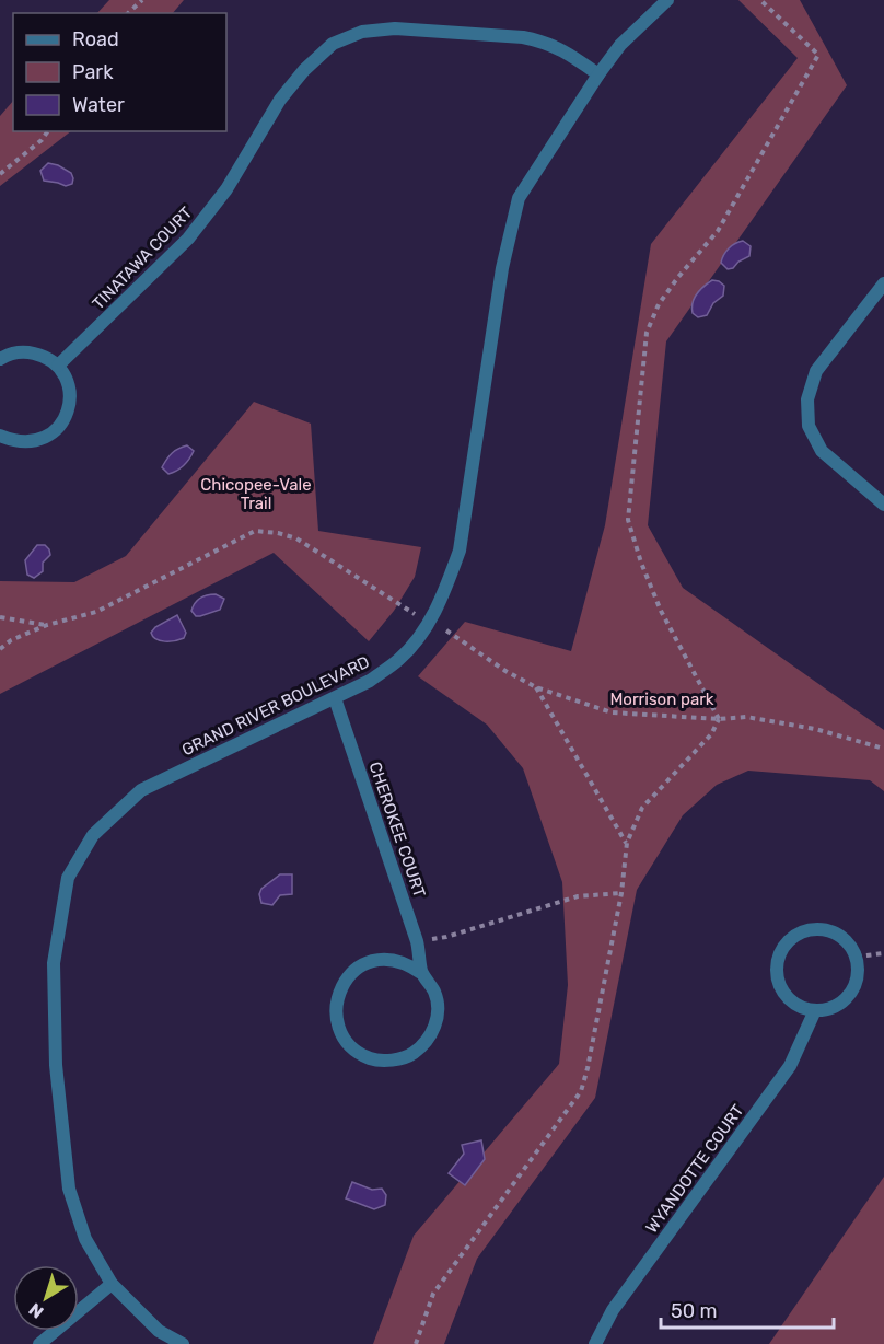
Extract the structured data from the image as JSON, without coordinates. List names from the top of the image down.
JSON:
{
  "streets": {
    "street": [
      "TINATAWA COURT",
      "GRAND RIVER BOULEVARD",
      "CHEROKEE COURT",
      "WYANDOTTE COURT"
    ]
  },
  "crossings": [
    ["TINATAWA COURT", "GRAND RIVER BOULEVARD"],
    ["GRAND RIVER BOULEVARD", "CHEROKEE COURT"]
  ],
  "parks": ["Chicopee-Vale Trail", "Morrison park"],
  "legend": ["Road", "Park", "Water"],
  "scale_bar": "50 m",
  "north": "bottom left"
}
